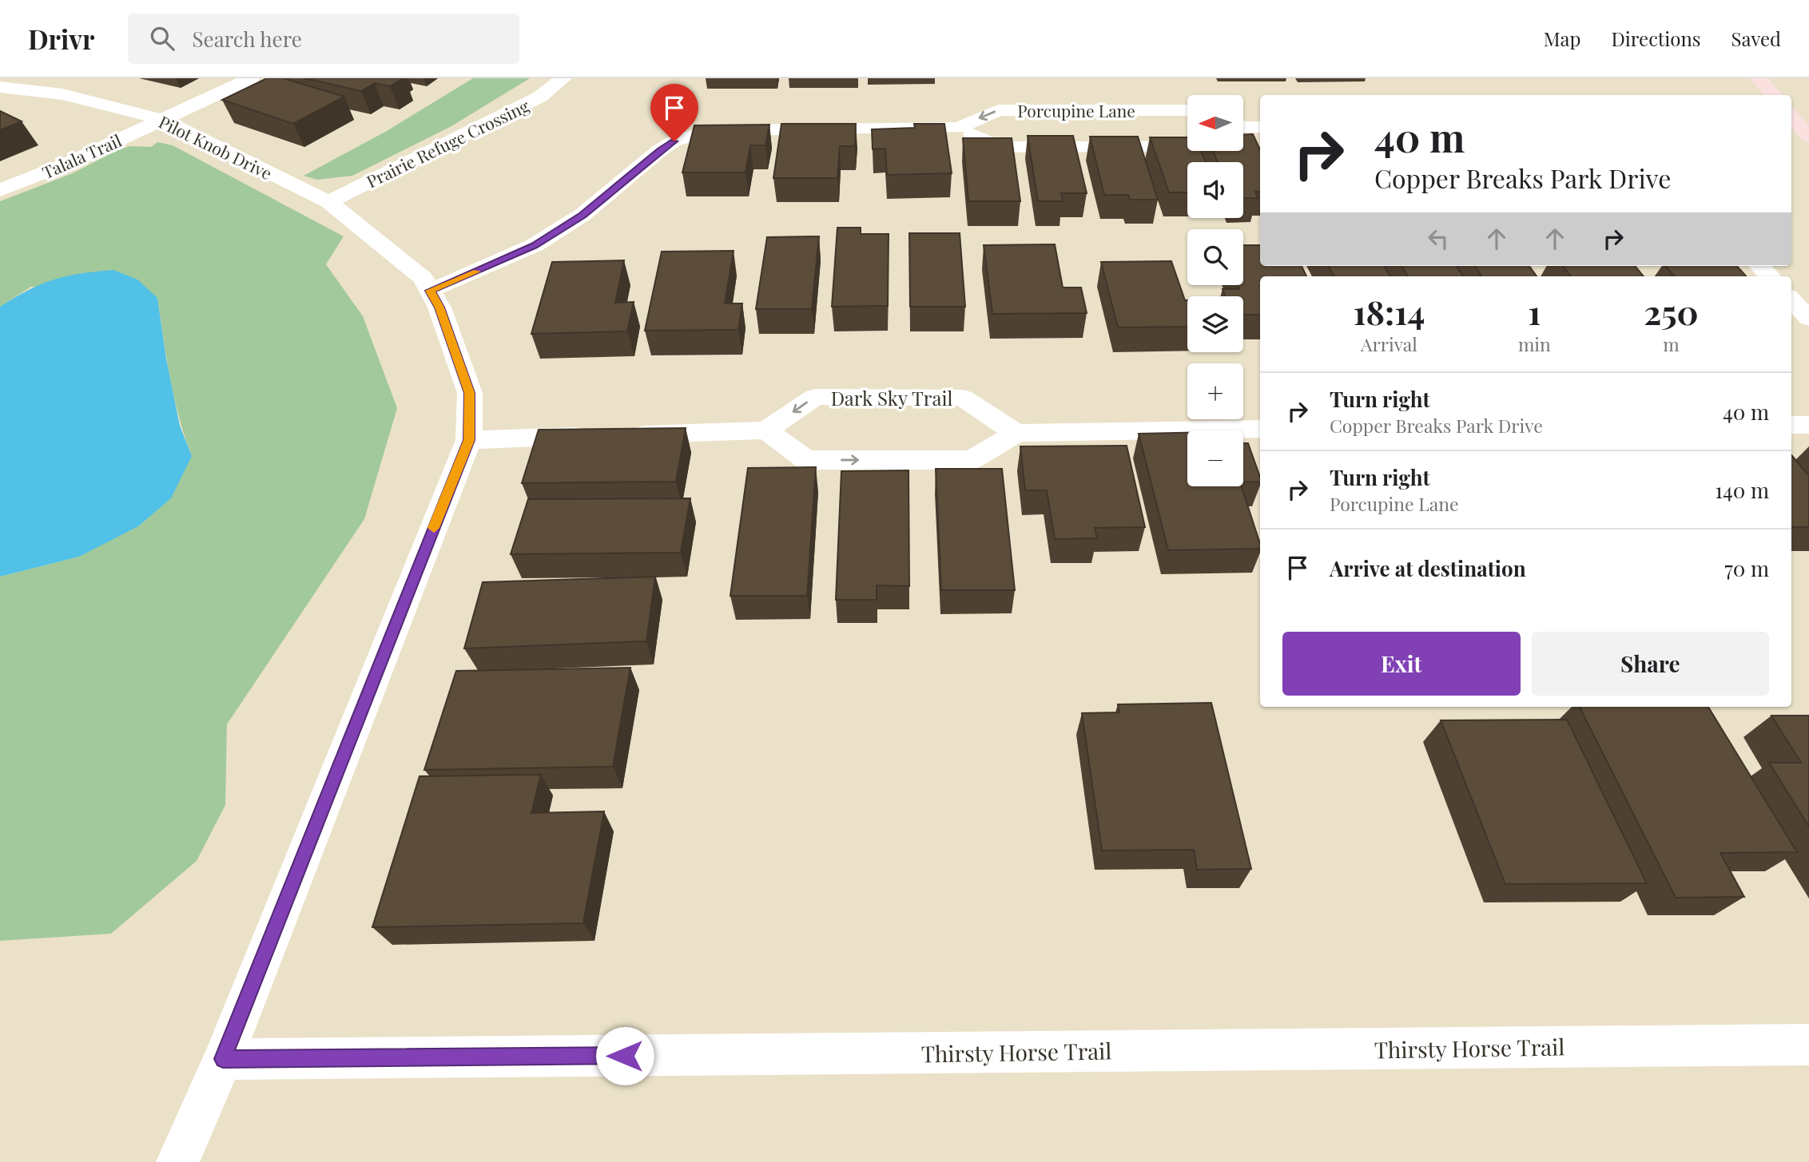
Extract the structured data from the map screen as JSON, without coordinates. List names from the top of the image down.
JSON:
{
  "streets": {
    "street": [
      "Porcupine Lane",
      "Prairie Refuge Crossing",
      "Pilot Knob Drive",
      "Talala Trail",
      "Dark Sky Trail",
      "Thirsty Horse Trail"
    ]
  },
  "crossings": [
    ["Porcupine Lane", "Pilot Knob Drive"],
    ["Prairie Refuge Crossing", "Pilot Knob Drive"],
    ["Pilot Knob Drive", "Talala Trail"]
  ],
  "north": "left",
  "page": {
    "header": "Drivr",
    "search": "Search here",
    "nav": ["Map", "Directions", "Saved"],
    "map_buttons": ["+", "−"],
    "turn": ["40 m", "Copper Breaks Park Drive"],
    "eta": [
      "18:14",
      "Arrival",
      "1",
      "min",
      "250",
      "m"
    ],
    "list": [
      {
        "name": "Turn right",
        "note": "Copper Breaks Park Drive",
        "value": "40 m"
      },
      {
        "name": "Turn right",
        "note": "Porcupine Lane",
        "value": "140 m"
      },
      {
        "name": "Arrive at destination",
        "value": "70 m"
      }
    ],
    "buttons": ["Exit", "Share"]
  }
}
